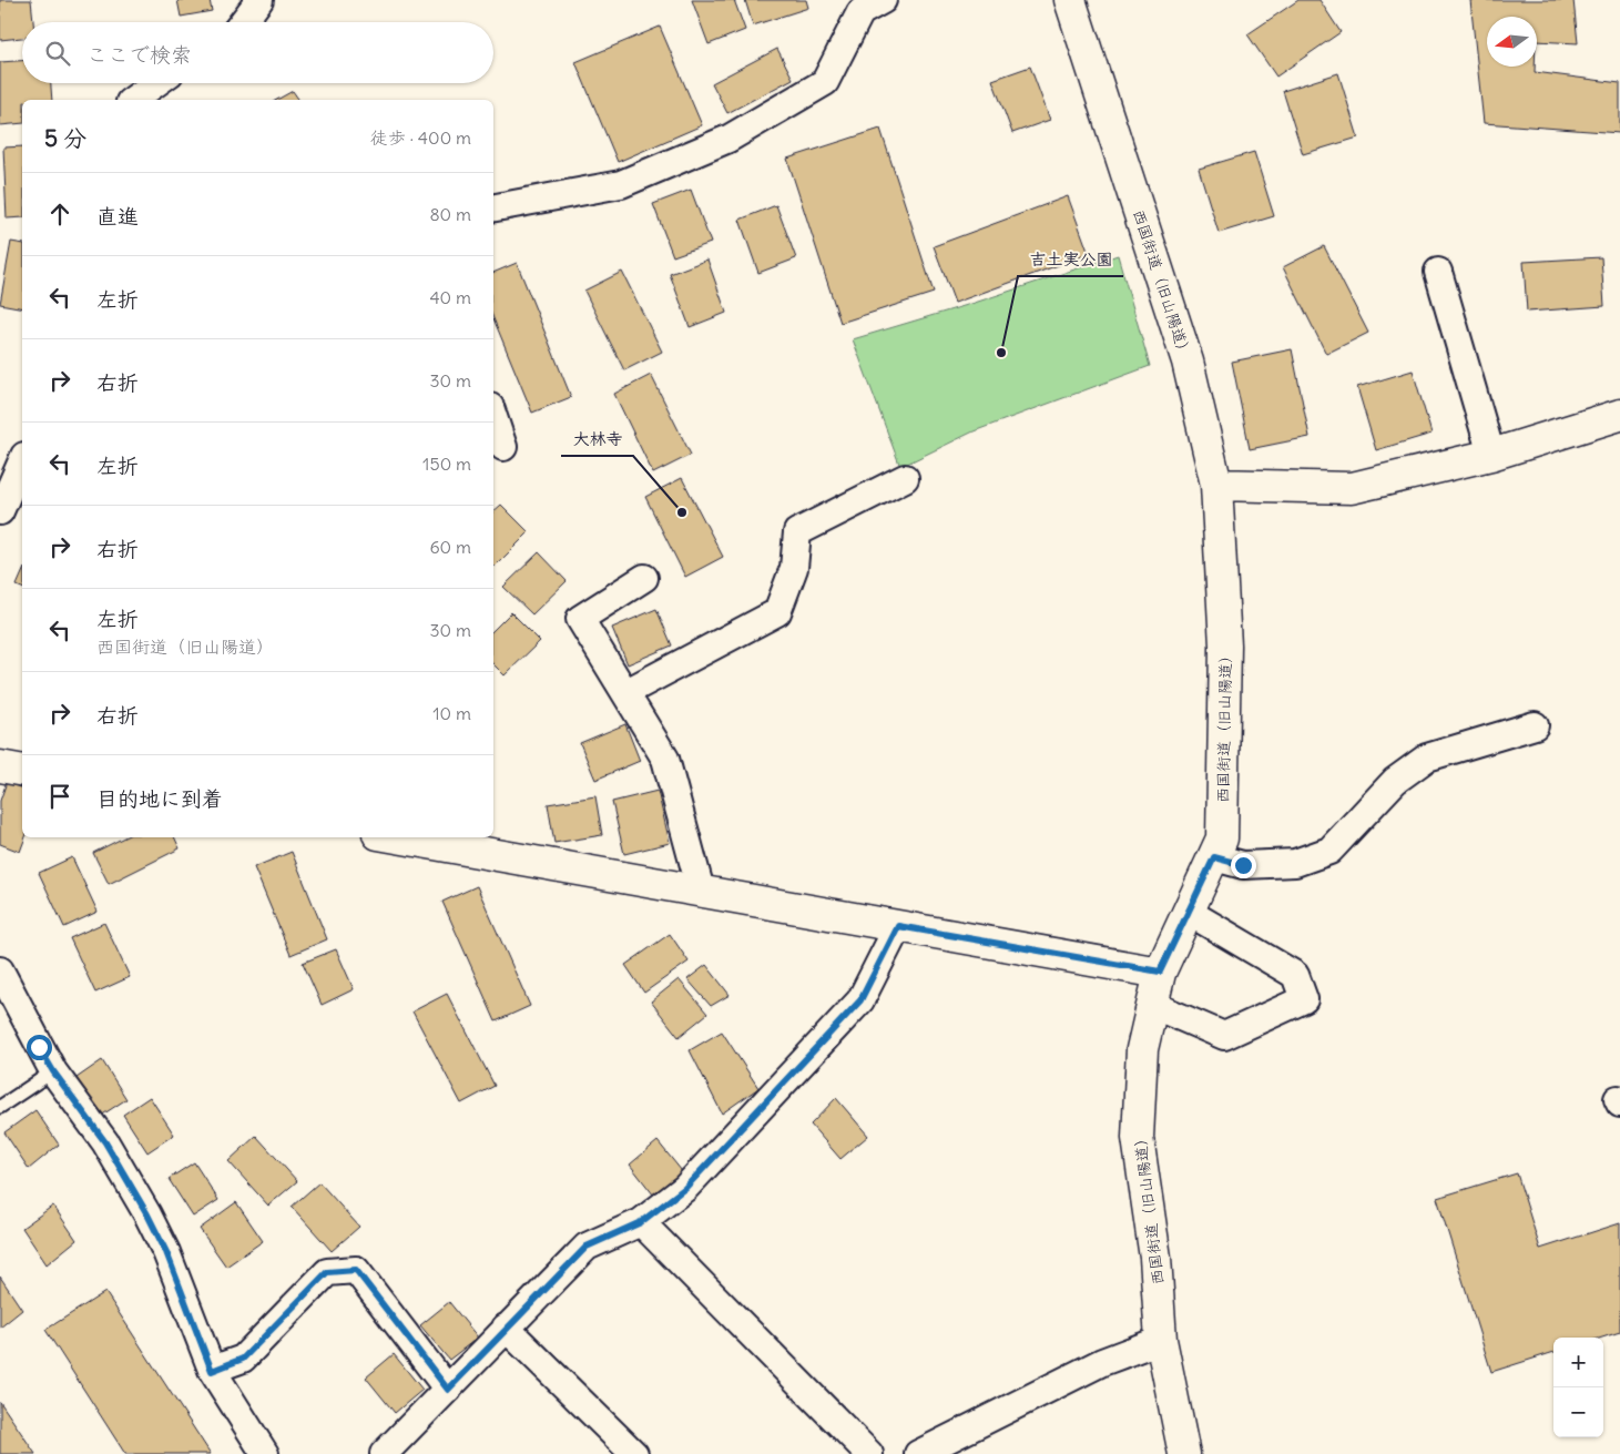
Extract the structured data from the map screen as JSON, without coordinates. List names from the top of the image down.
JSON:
{
  "streets": {
    "street": ["西国街道（旧山陽道）"]
  },
  "places": ["吉土実公園", "大林寺"],
  "north": "left",
  "page": {
    "search": "ここで検索",
    "heading": ["5 分", "徒歩 · 400 m"],
    "list": [
      ["直進", "80 m"],
      ["左折", "40 m"],
      ["右折", "30 m"],
      ["左折", "150 m"],
      ["右折", "60 m"],
      ["左折", "西国街道（旧山陽道）", "30 m"],
      ["右折", "10 m"],
      "目的地に到着"
    ],
    "map_buttons": ["+", "−"]
  }
}
